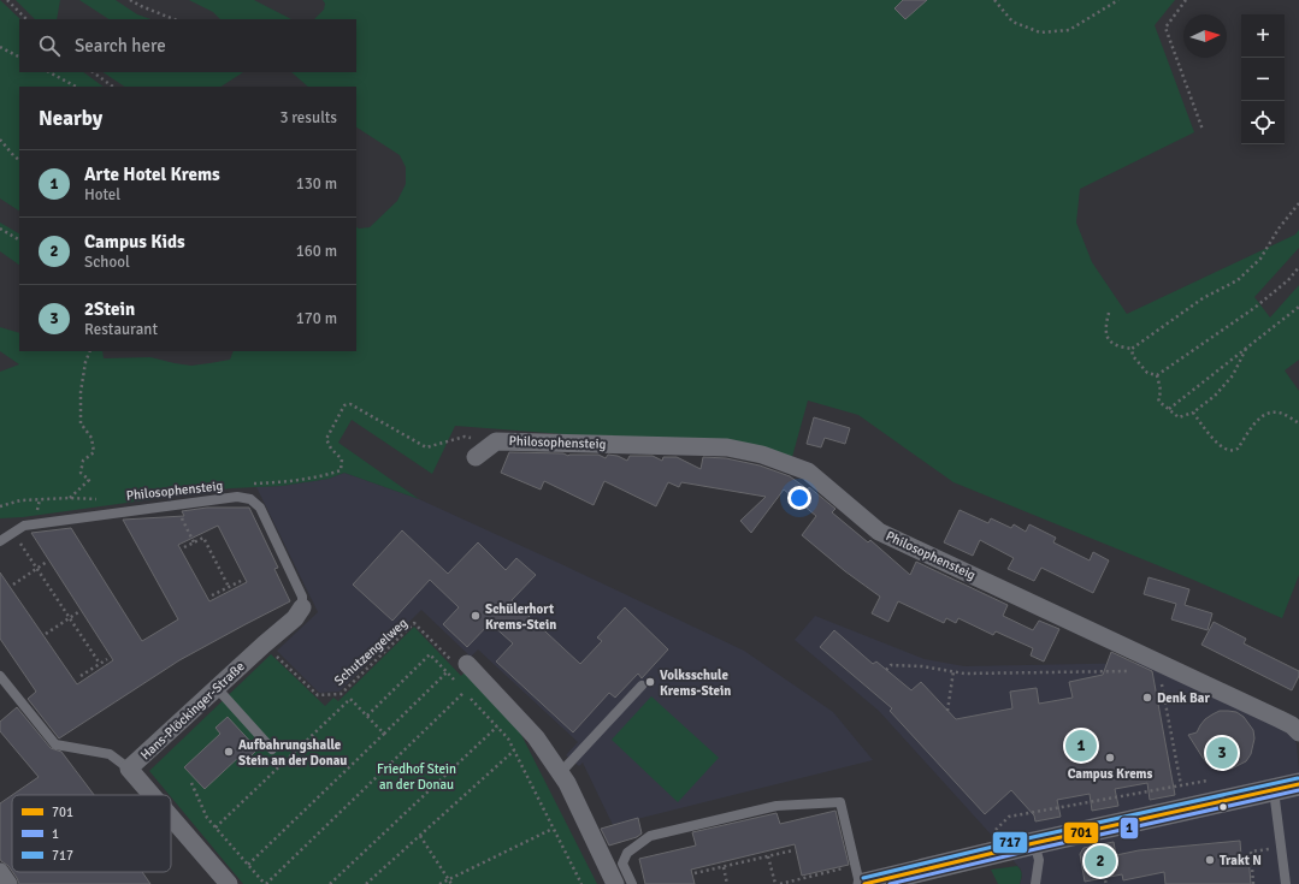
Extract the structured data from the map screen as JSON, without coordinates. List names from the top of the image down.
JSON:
{
  "streets": {
    "street": ["Philosophensteig", "Hans-Plöckinger-Straße"],
    "path": ["Schutzengelweg"]
  },
  "crossings": [
    ["Schutzengelweg", "Hans-Plöckinger-Straße"]
  ],
  "parks": ["Friedhof Stein an der Donau"],
  "places": [
    "Schülerhort Krems-Stein",
    "Volksschule Krems-Stein",
    "Denk Bar",
    "Aufbahrungshalle Stein an der Donau",
    "Campus Krems",
    "Trakt N"
  ],
  "lines": ["transit line 717", "transit line 701", "transit line 1"],
  "legend": ["701", "1", "717"],
  "north": "right",
  "page": {
    "map_buttons": ["+", "−"],
    "search": "Search here",
    "heading": ["Nearby", "3 results"],
    "list": [
      {
        "mark": "1",
        "name": "Arte Hotel Krems",
        "note": "Hotel",
        "value": "130 m"
      },
      {
        "mark": "2",
        "name": "Campus Kids",
        "note": "School",
        "value": "160 m"
      },
      {
        "mark": "3",
        "name": "2Stein",
        "note": "Restaurant",
        "value": "170 m"
      }
    ],
    "pins": ["1", "3", "2"]
  }
}
